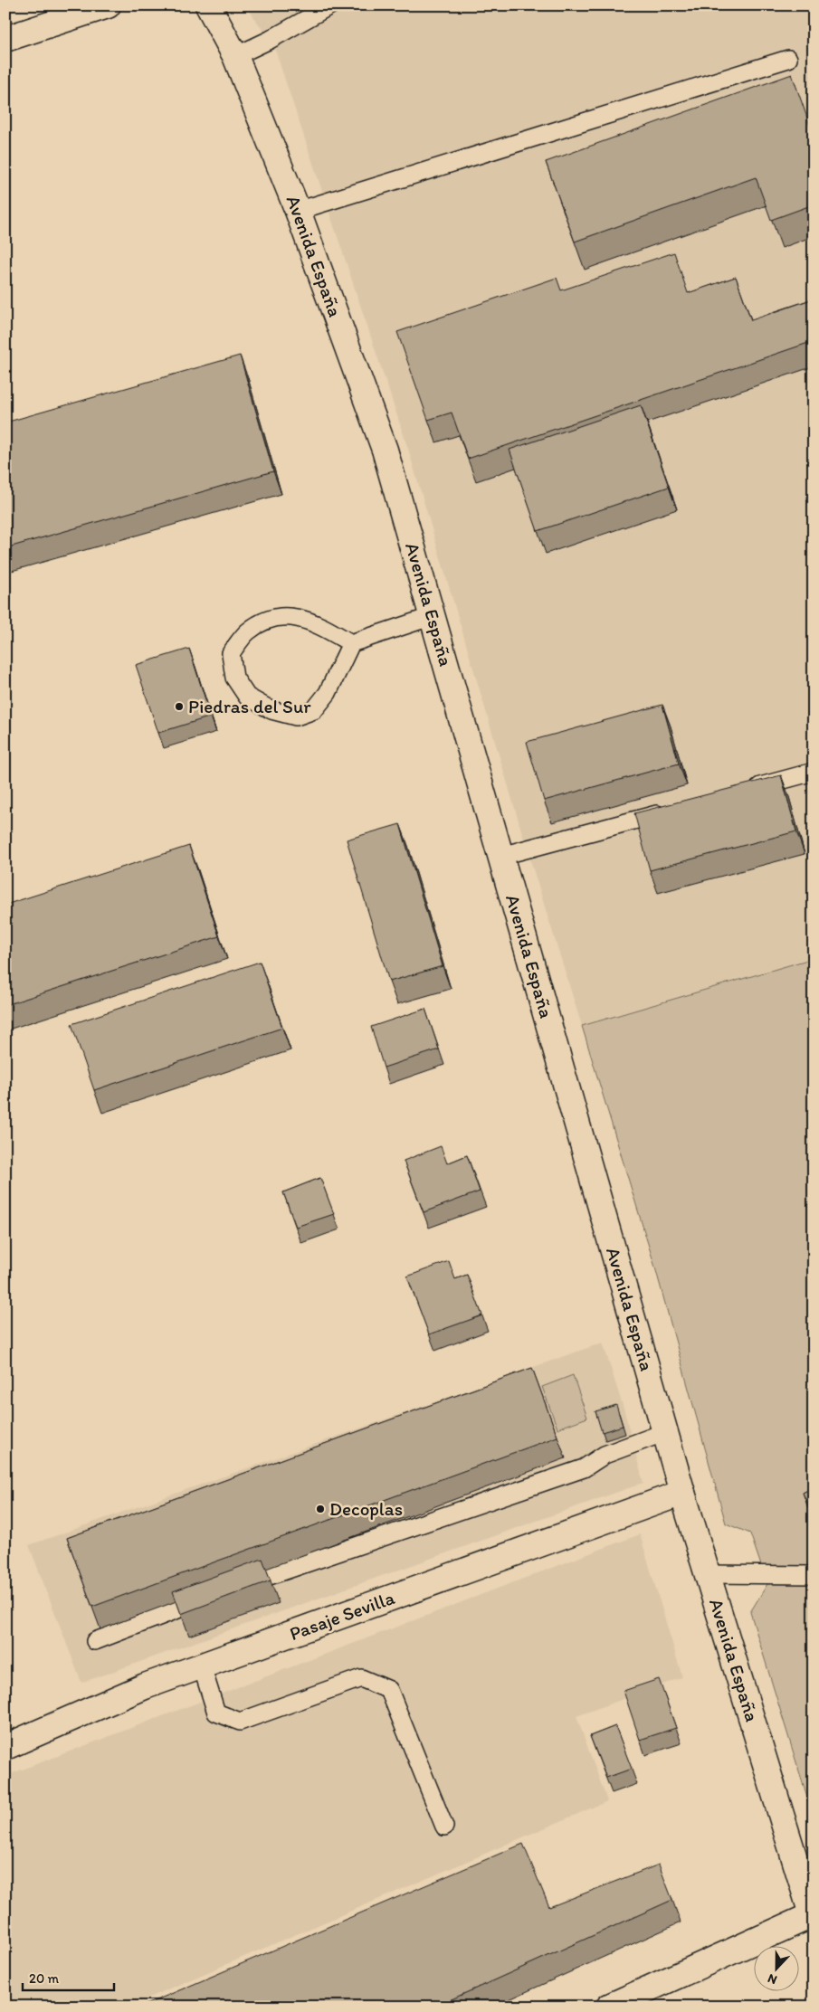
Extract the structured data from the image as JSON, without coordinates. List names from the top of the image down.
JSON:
{
  "streets": {
    "main road": ["Avenida España", "Pasaje Sevilla"]
  },
  "crossings": [
    ["Avenida España", "Pasaje Sevilla"]
  ],
  "places": ["Piedras del Sur", "Decoplas"],
  "scale_bar": "20 m",
  "north": "bottom"
}
